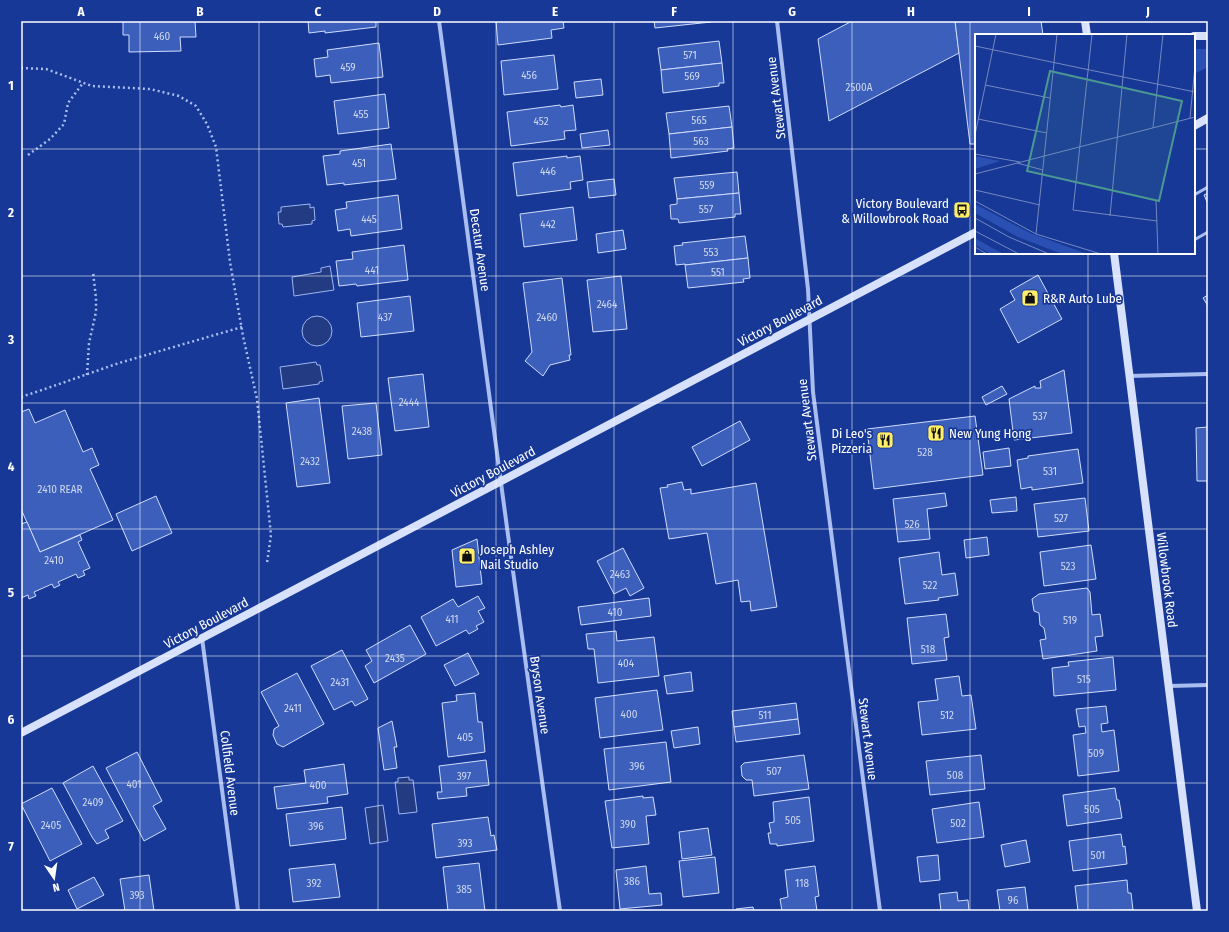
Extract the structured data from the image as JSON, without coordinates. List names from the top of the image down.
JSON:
{
  "streets": {
    "main road": ["Victory Boulevard", "Willowbrook Road"],
    "street": [
      "Stewart Avenue",
      "Decatur Avenue",
      "Bryson Avenue",
      "Collfield Avenue"
    ]
  },
  "crossings": [
    ["Stewart Avenue", "Victory Boulevard"],
    ["Decatur Avenue", "Victory Boulevard"],
    ["Decatur Avenue", "Bryson Avenue"],
    ["Victory Boulevard", "Bryson Avenue"],
    ["Victory Boulevard", "Collfield Avenue"]
  ],
  "places": {
    "bus stop": ["Victory Boulevard & Willowbrook Road"],
    "shop": ["R&R Auto Lube", "Joseph Ashley Nail Studio"],
    "restaurant": ["New Yung Hong", "Di Leo's Pizzeria"]
  },
  "house_numbers": [
    "460",
    "571",
    "459",
    "456",
    "569",
    "2500A",
    "455",
    "565",
    "452",
    "563",
    "451",
    "446",
    "559",
    "557",
    "445",
    "442",
    "553",
    "441",
    "551",
    "2464",
    "437",
    "2460",
    "2444",
    "537",
    "2438",
    "528",
    "2432",
    "531",
    "2410 REAR",
    "527",
    "526",
    "2410",
    "523",
    "2463",
    "522",
    "410",
    "411",
    "519",
    "518",
    "2435",
    "404",
    "515",
    "2431",
    "2411",
    "400",
    "511",
    "512",
    "405",
    "509",
    "396",
    "507",
    "508",
    "397",
    "401",
    "400",
    "2409",
    "505",
    "505",
    "502",
    "390",
    "2405",
    "396",
    "393",
    "501",
    "386",
    "392",
    "118",
    "385",
    "393",
    "96"
  ],
  "north": "bottom",
  "grid": {
    "columns": [
      "A",
      "B",
      "C",
      "D",
      "E",
      "F",
      "G",
      "H",
      "I",
      "J"
    ],
    "rows": [
      "1",
      "2",
      "3",
      "4",
      "5",
      "6",
      "7"
    ]
  }
}
